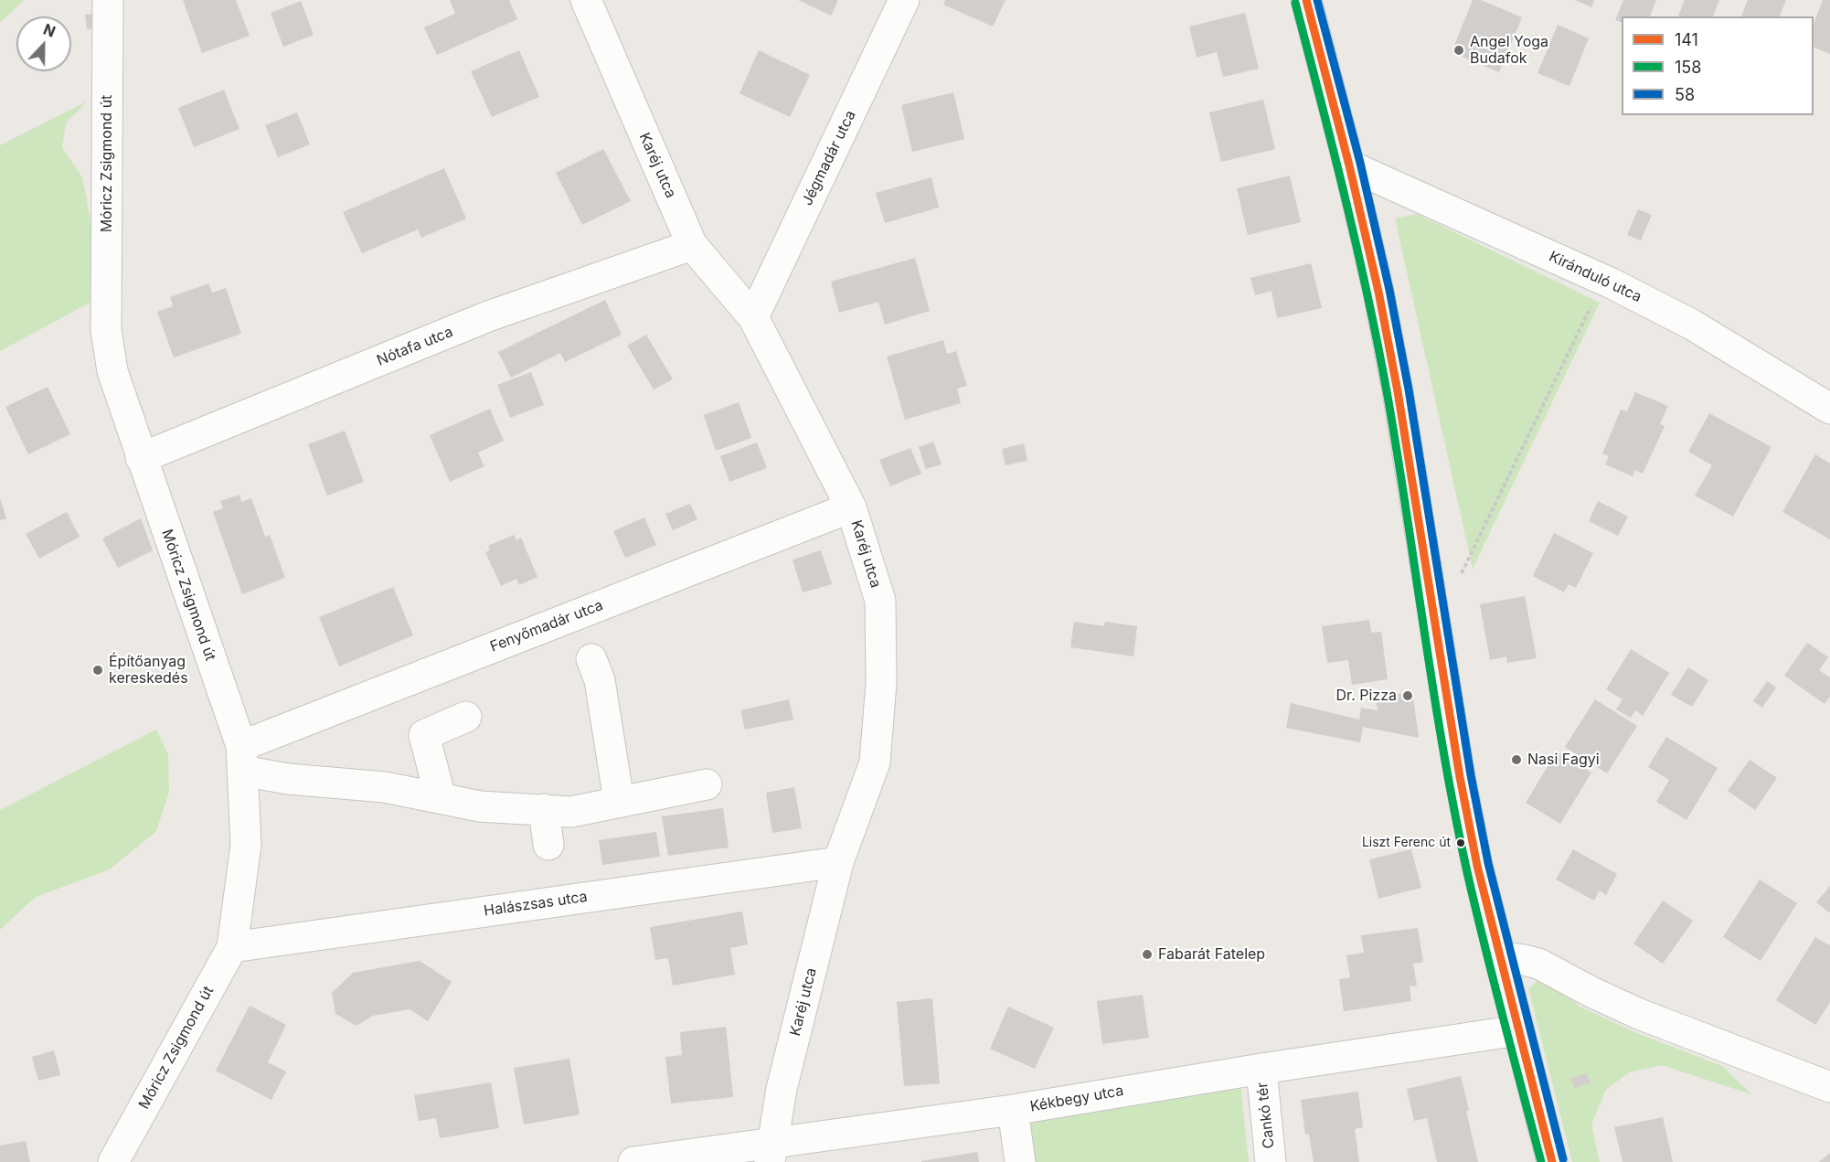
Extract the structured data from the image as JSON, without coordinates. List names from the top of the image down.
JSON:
{
  "streets": {
    "street": [
      "Jégmadár utca",
      "Móricz Zsigmond út",
      "Karéj utca",
      "Kiránduló utca",
      "Nótafa utca",
      "Fenyőmadár utca",
      "Halászsas utca",
      "Kékbegy utca",
      "Cankó tér"
    ]
  },
  "crossings": [
    ["Jégmadár utca", "Karéj utca"],
    ["Móricz Zsigmond út", "Nótafa utca"],
    ["Móricz Zsigmond út", "Fenyőmadár utca"],
    ["Móricz Zsigmond út", "Halászsas utca"],
    ["Karéj utca", "Nótafa utca"],
    ["Karéj utca", "Fenyőmadár utca"],
    ["Karéj utca", "Halászsas utca"],
    ["Karéj utca", "Kékbegy utca"],
    ["Kékbegy utca", "Cankó tér"]
  ],
  "places": [
    "Angel Yoga Budafok",
    "Építőanyag kereskedés",
    "Dr. Pizza",
    "Nasi Fagyi",
    "Liszt Ferenc út",
    "Fabarát Fatelep"
  ],
  "lines": ["transit line 141", "transit line 58", "transit line 158"],
  "legend": ["141", "158", "58"],
  "north": "top"
}
